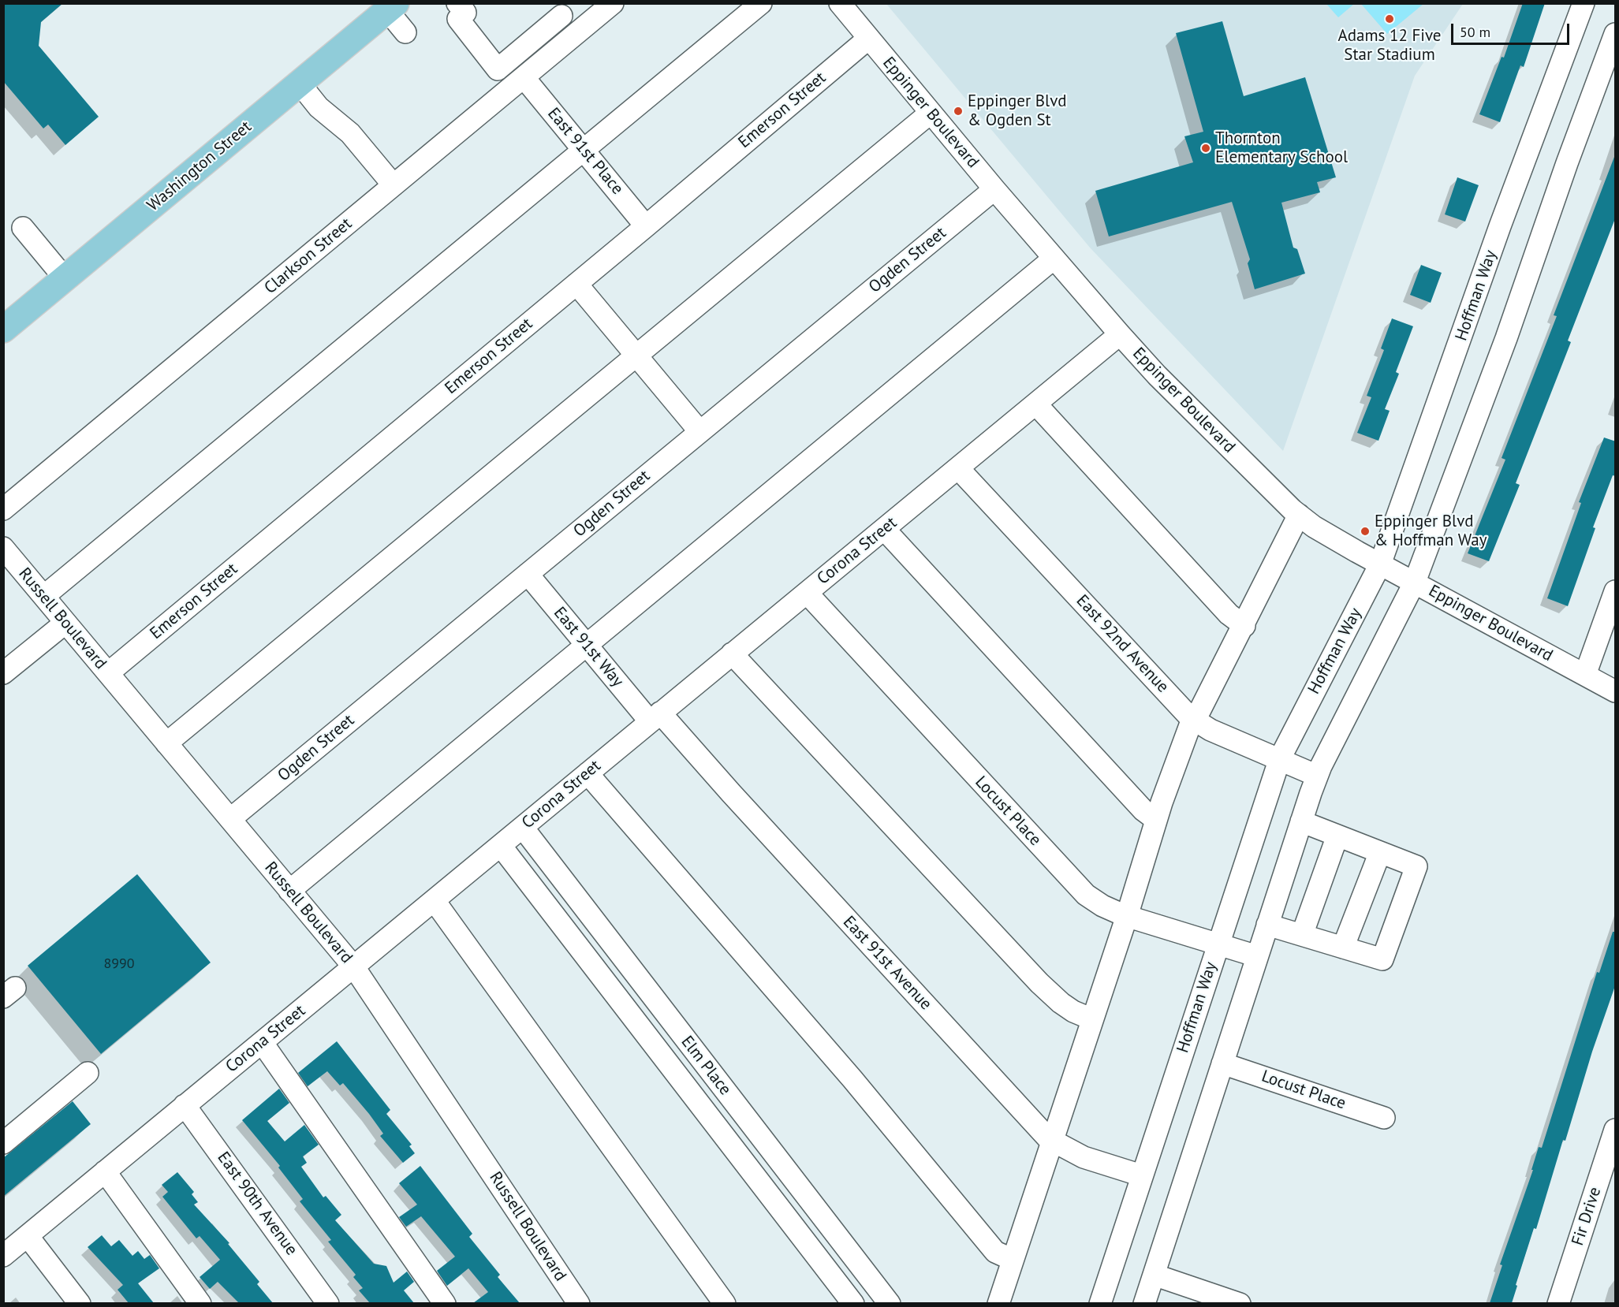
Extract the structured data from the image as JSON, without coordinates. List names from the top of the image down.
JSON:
{
  "streets": {
    "main road": ["Washington Street"],
    "street": [
      "Emerson Street",
      "Eppinger Boulevard",
      "East 91st Place",
      "Clarkson Street",
      "Ogden Street",
      "Hoffman Way",
      "Corona Street",
      "Russell Boulevard",
      "East 92nd Avenue",
      "East 91st Way",
      "Locust Place",
      "East 91st Avenue",
      "Elm Place",
      "East 90th Avenue",
      "Fir Drive"
    ]
  },
  "crossings": [
    ["Emerson Street", "Eppinger Boulevard"],
    ["Emerson Street", "East 91st Place"],
    ["Emerson Street", "Russell Boulevard"],
    ["Eppinger Boulevard", "Ogden Street"],
    ["Eppinger Boulevard", "Hoffman Way"],
    ["Eppinger Boulevard", "Corona Street"],
    ["East 91st Place", "Clarkson Street"],
    ["Ogden Street", "Russell Boulevard"],
    ["Ogden Street", "East 91st Way"],
    ["Hoffman Way", "East 92nd Avenue"],
    ["Hoffman Way", "Locust Place"],
    ["Hoffman Way", "East 91st Avenue"],
    ["Corona Street", "Russell Boulevard"],
    ["Corona Street", "East 92nd Avenue"],
    ["Corona Street", "East 91st Way"],
    ["Corona Street", "Locust Place"],
    ["Corona Street", "East 91st Avenue"],
    ["Corona Street", "Elm Place"],
    ["Corona Street", "East 90th Avenue"],
    ["East 91st Way", "East 91st Avenue"]
  ],
  "places": [
    "Adams 12 Five Star Stadium",
    "Eppinger Blvd & Ogden St",
    "Thornton Elementary School",
    "Eppinger Blvd & Hoffman Way"
  ],
  "house_numbers": ["8990"],
  "scale_bar": "50 m"
}
